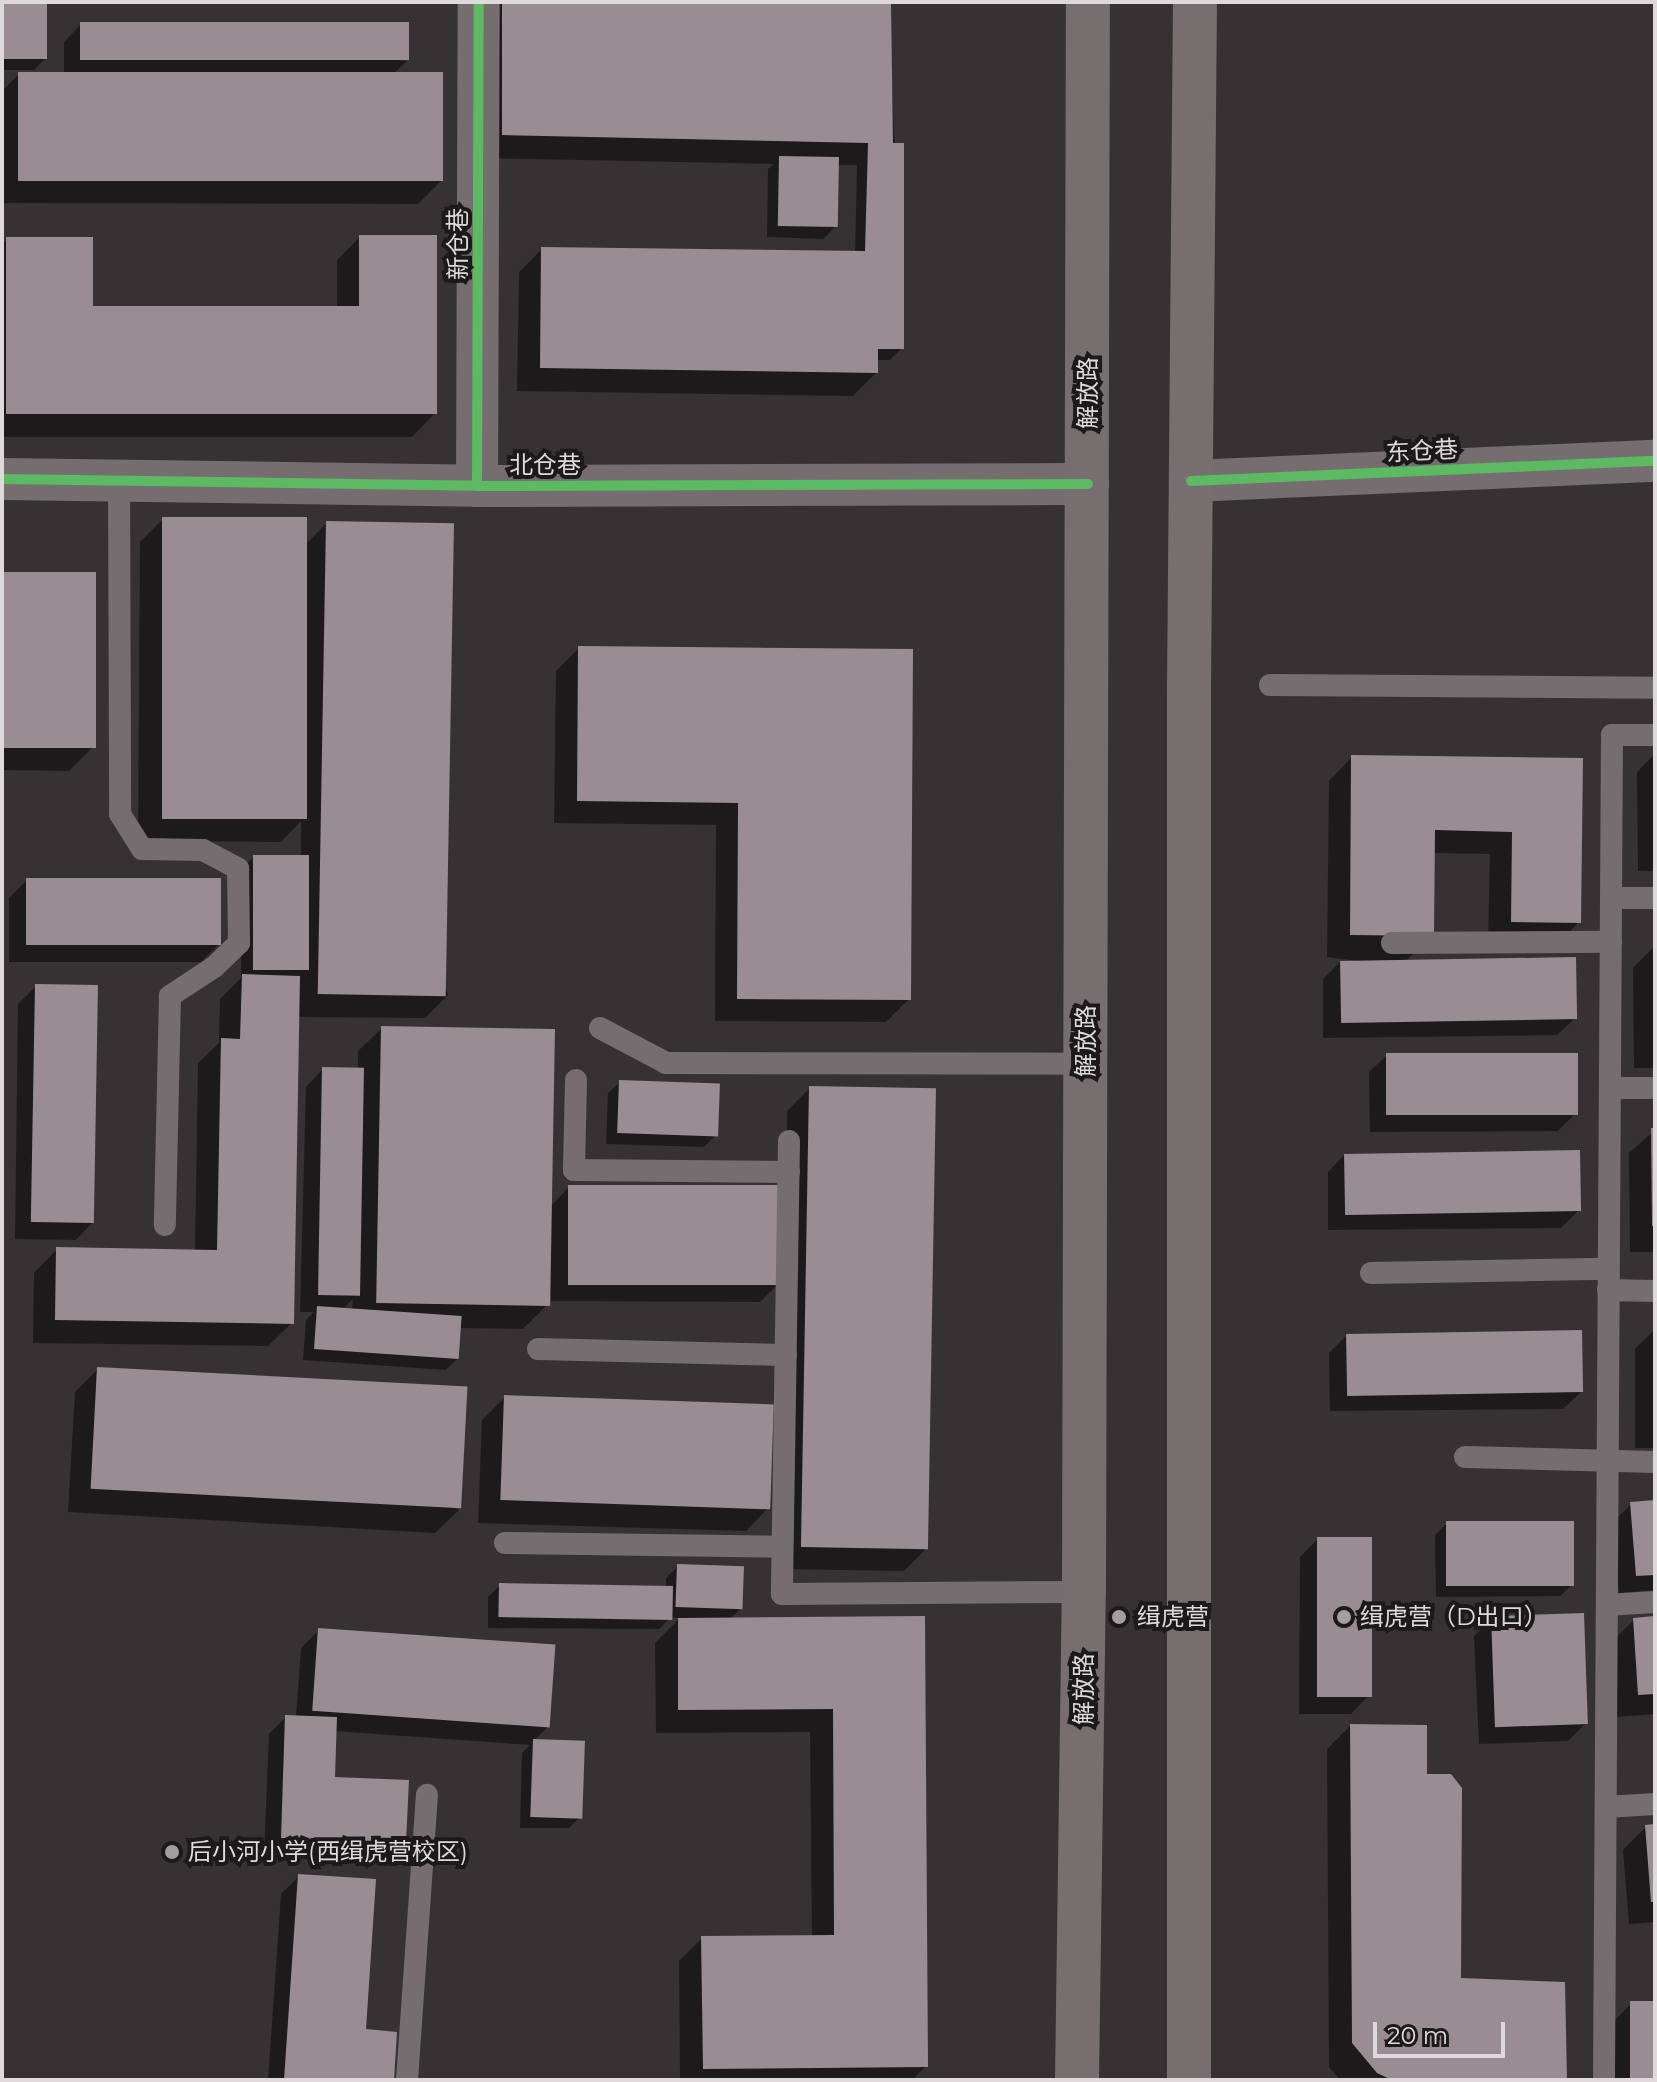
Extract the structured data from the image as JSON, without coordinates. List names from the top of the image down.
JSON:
{
  "streets": {
    "main road": ["解放路"],
    "street": ["新仓巷", "东仓巷", "北仓巷"]
  },
  "crossings": [
    ["新仓巷", "北仓巷"],
    ["解放路", "北仓巷"]
  ],
  "places": ["缉虎营", "缉虎营（D出口）", "后小河小学(西缉虎营校区)"],
  "scale_bar": "20 m"
}
